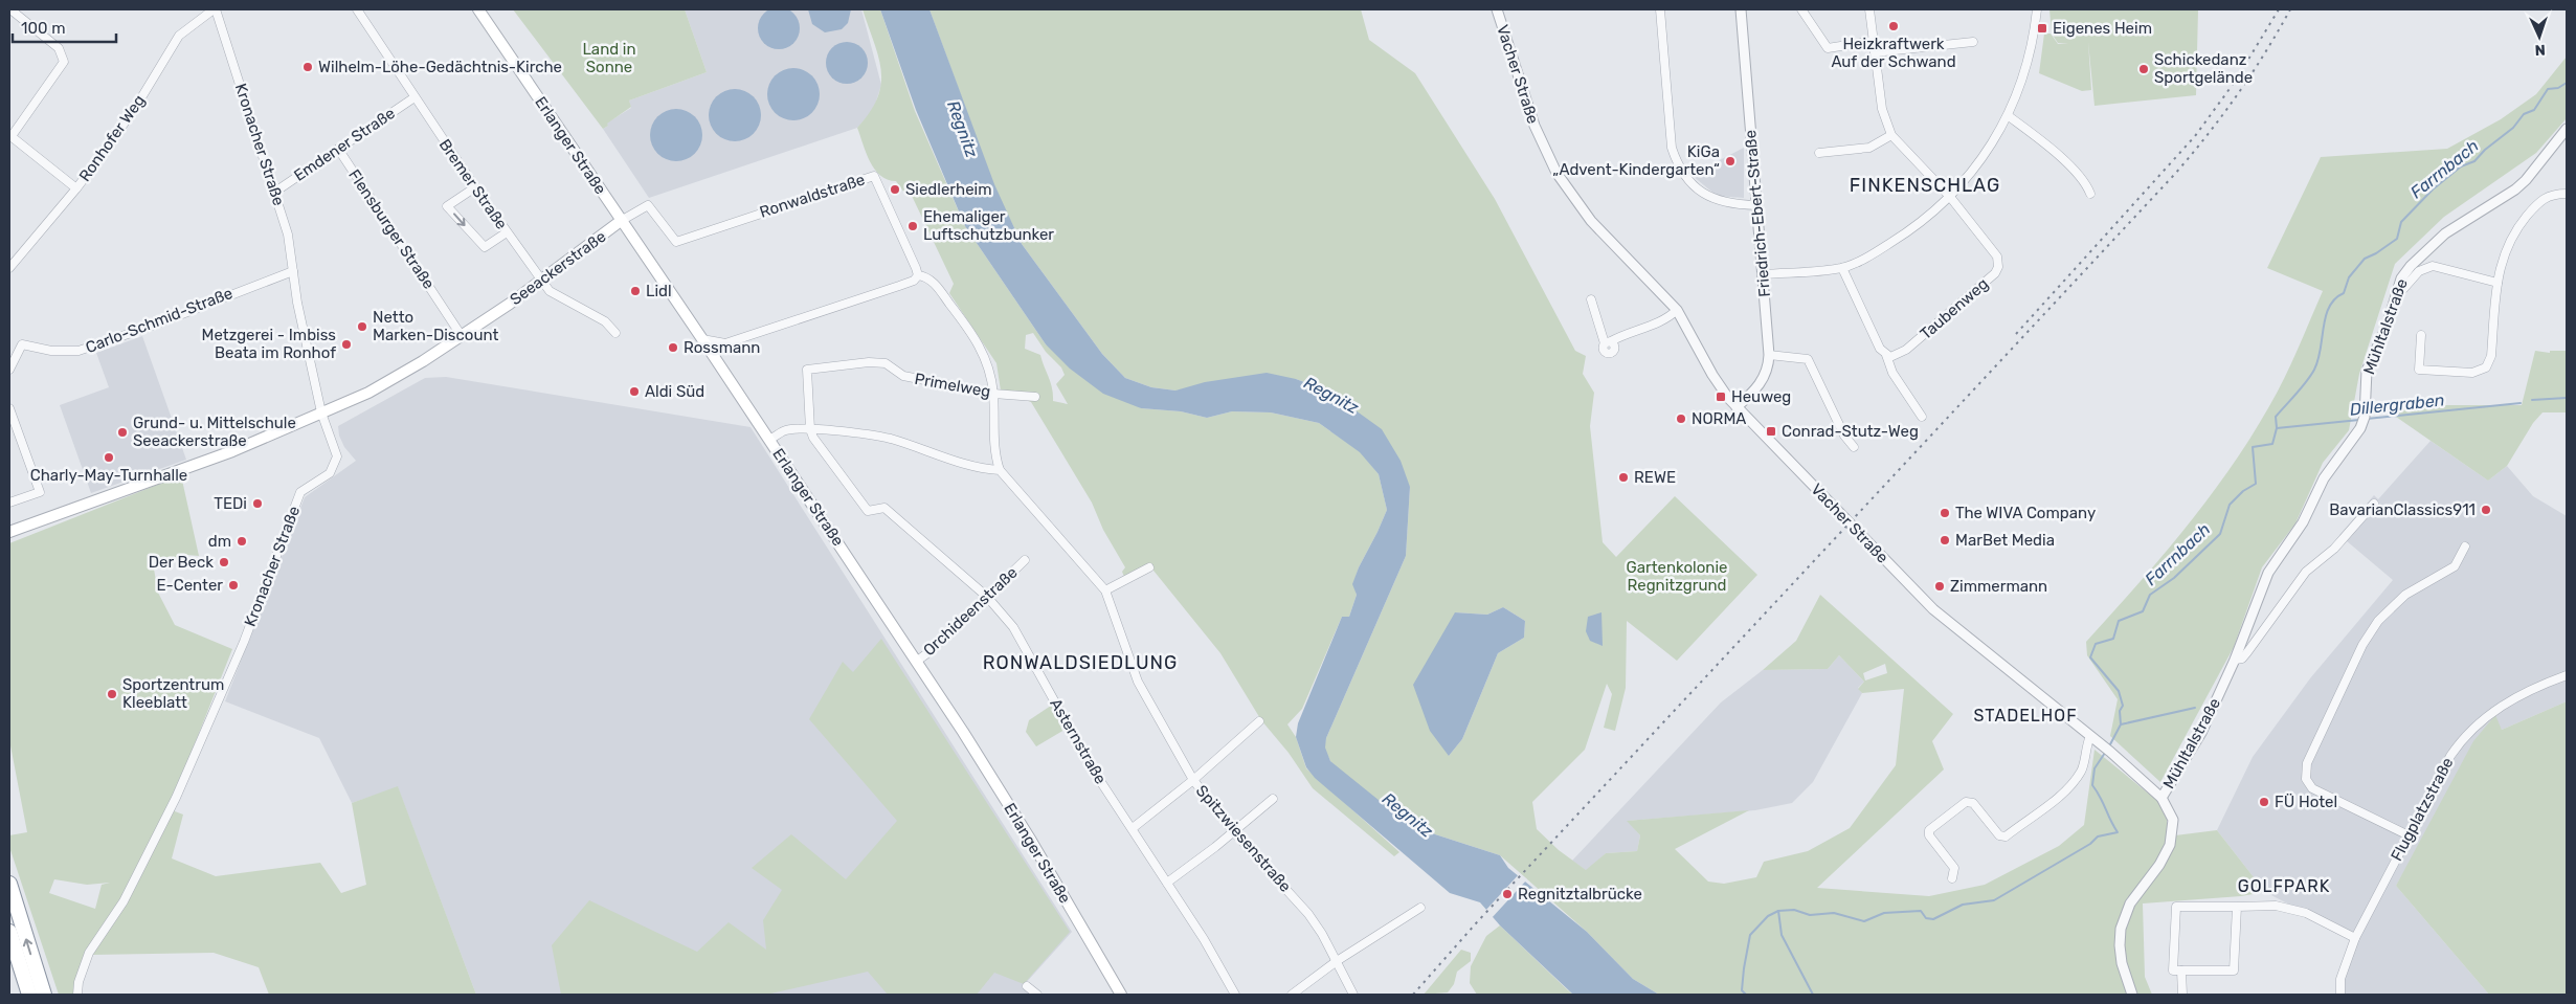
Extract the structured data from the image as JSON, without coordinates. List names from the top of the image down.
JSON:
{
  "streets": {
    "main road": ["Erlanger Straße", "Seeackerstraße"],
    "street": [
      "Vacher Straße",
      "Ronhofer Weg",
      "Kronacher Straße",
      "Emdener Straße",
      "Bremer Straße",
      "Ronwaldstraße",
      "Friedrich-Ebert-Straße",
      "Flensburger Straße",
      "Taubenweg",
      "Carlo-Schmid-Straße",
      "Mühltalstraße",
      "Primelweg",
      "Orchideenstraße",
      "Asternstraße",
      "Flugplatzstraße",
      "Spitzwiesenstraße"
    ]
  },
  "crossings": [
    ["Vacher Straße", "Friedrich-Ebert-Straße"],
    ["Vacher Straße", "Mühltalstraße"],
    ["Ronhofer Weg", "Kronacher Straße"],
    ["Kronacher Straße", "Emdener Straße"],
    ["Kronacher Straße", "Seeackerstraße"],
    ["Kronacher Straße", "Carlo-Schmid-Straße"],
    ["Emdener Straße", "Bremer Straße"],
    ["Emdener Straße", "Flensburger Straße"],
    ["Erlanger Straße", "Ronwaldstraße"],
    ["Erlanger Straße", "Seeackerstraße"],
    ["Erlanger Straße", "Orchideenstraße"],
    ["Bremer Straße", "Seeackerstraße"],
    ["Ronwaldstraße", "Seeackerstraße"],
    ["Flensburger Straße", "Seeackerstraße"],
    ["Primelweg", "Asternstraße"],
    ["Orchideenstraße", "Asternstraße"]
  ],
  "districts": [
    "FINKENSCHLAG",
    "RONWALDSIEDLUNG",
    "STADELHOF",
    "GOLFPARK"
  ],
  "water": ["Regnitz", "Farrnbach", "Dillergraben"],
  "parks": ["Land in Sonne", "Gartenkolonie Regnitzgrund"],
  "places": {
    "other": [
      "Heizkraftwerk Auf der Schwand",
      "Wilhelm-Löhe-Gedächtnis-Kirche",
      "Schickedanz Sportgelände",
      "KiGa „Advent-Kindergarten“",
      "Siedlerheim",
      "Ehemaliger Luftschutzbunker",
      "Lidl",
      "Netto Marken-Discount",
      "Metzgerei - Imbiss Beata im Ronhof",
      "Rossmann",
      "Aldi Süd",
      "NORMA",
      "Grund- u. Mittelschule Seeackerstraße",
      "Charly-May-Turnhalle",
      "REWE",
      "TEDi",
      "BavarianClassics911",
      "The WIVA Company",
      "MarBet Media",
      "dm",
      "Der Beck",
      "E-Center",
      "Zimmermann",
      "Sportzentrum Kleeblatt",
      "FÜ Hotel",
      "Regnitztalbrücke"
    ],
    "transit": ["Eigenes Heim", "Heuweg", "Conrad-Stutz-Weg"]
  },
  "scale_bar": "100 m",
  "north": "bottom"
}
